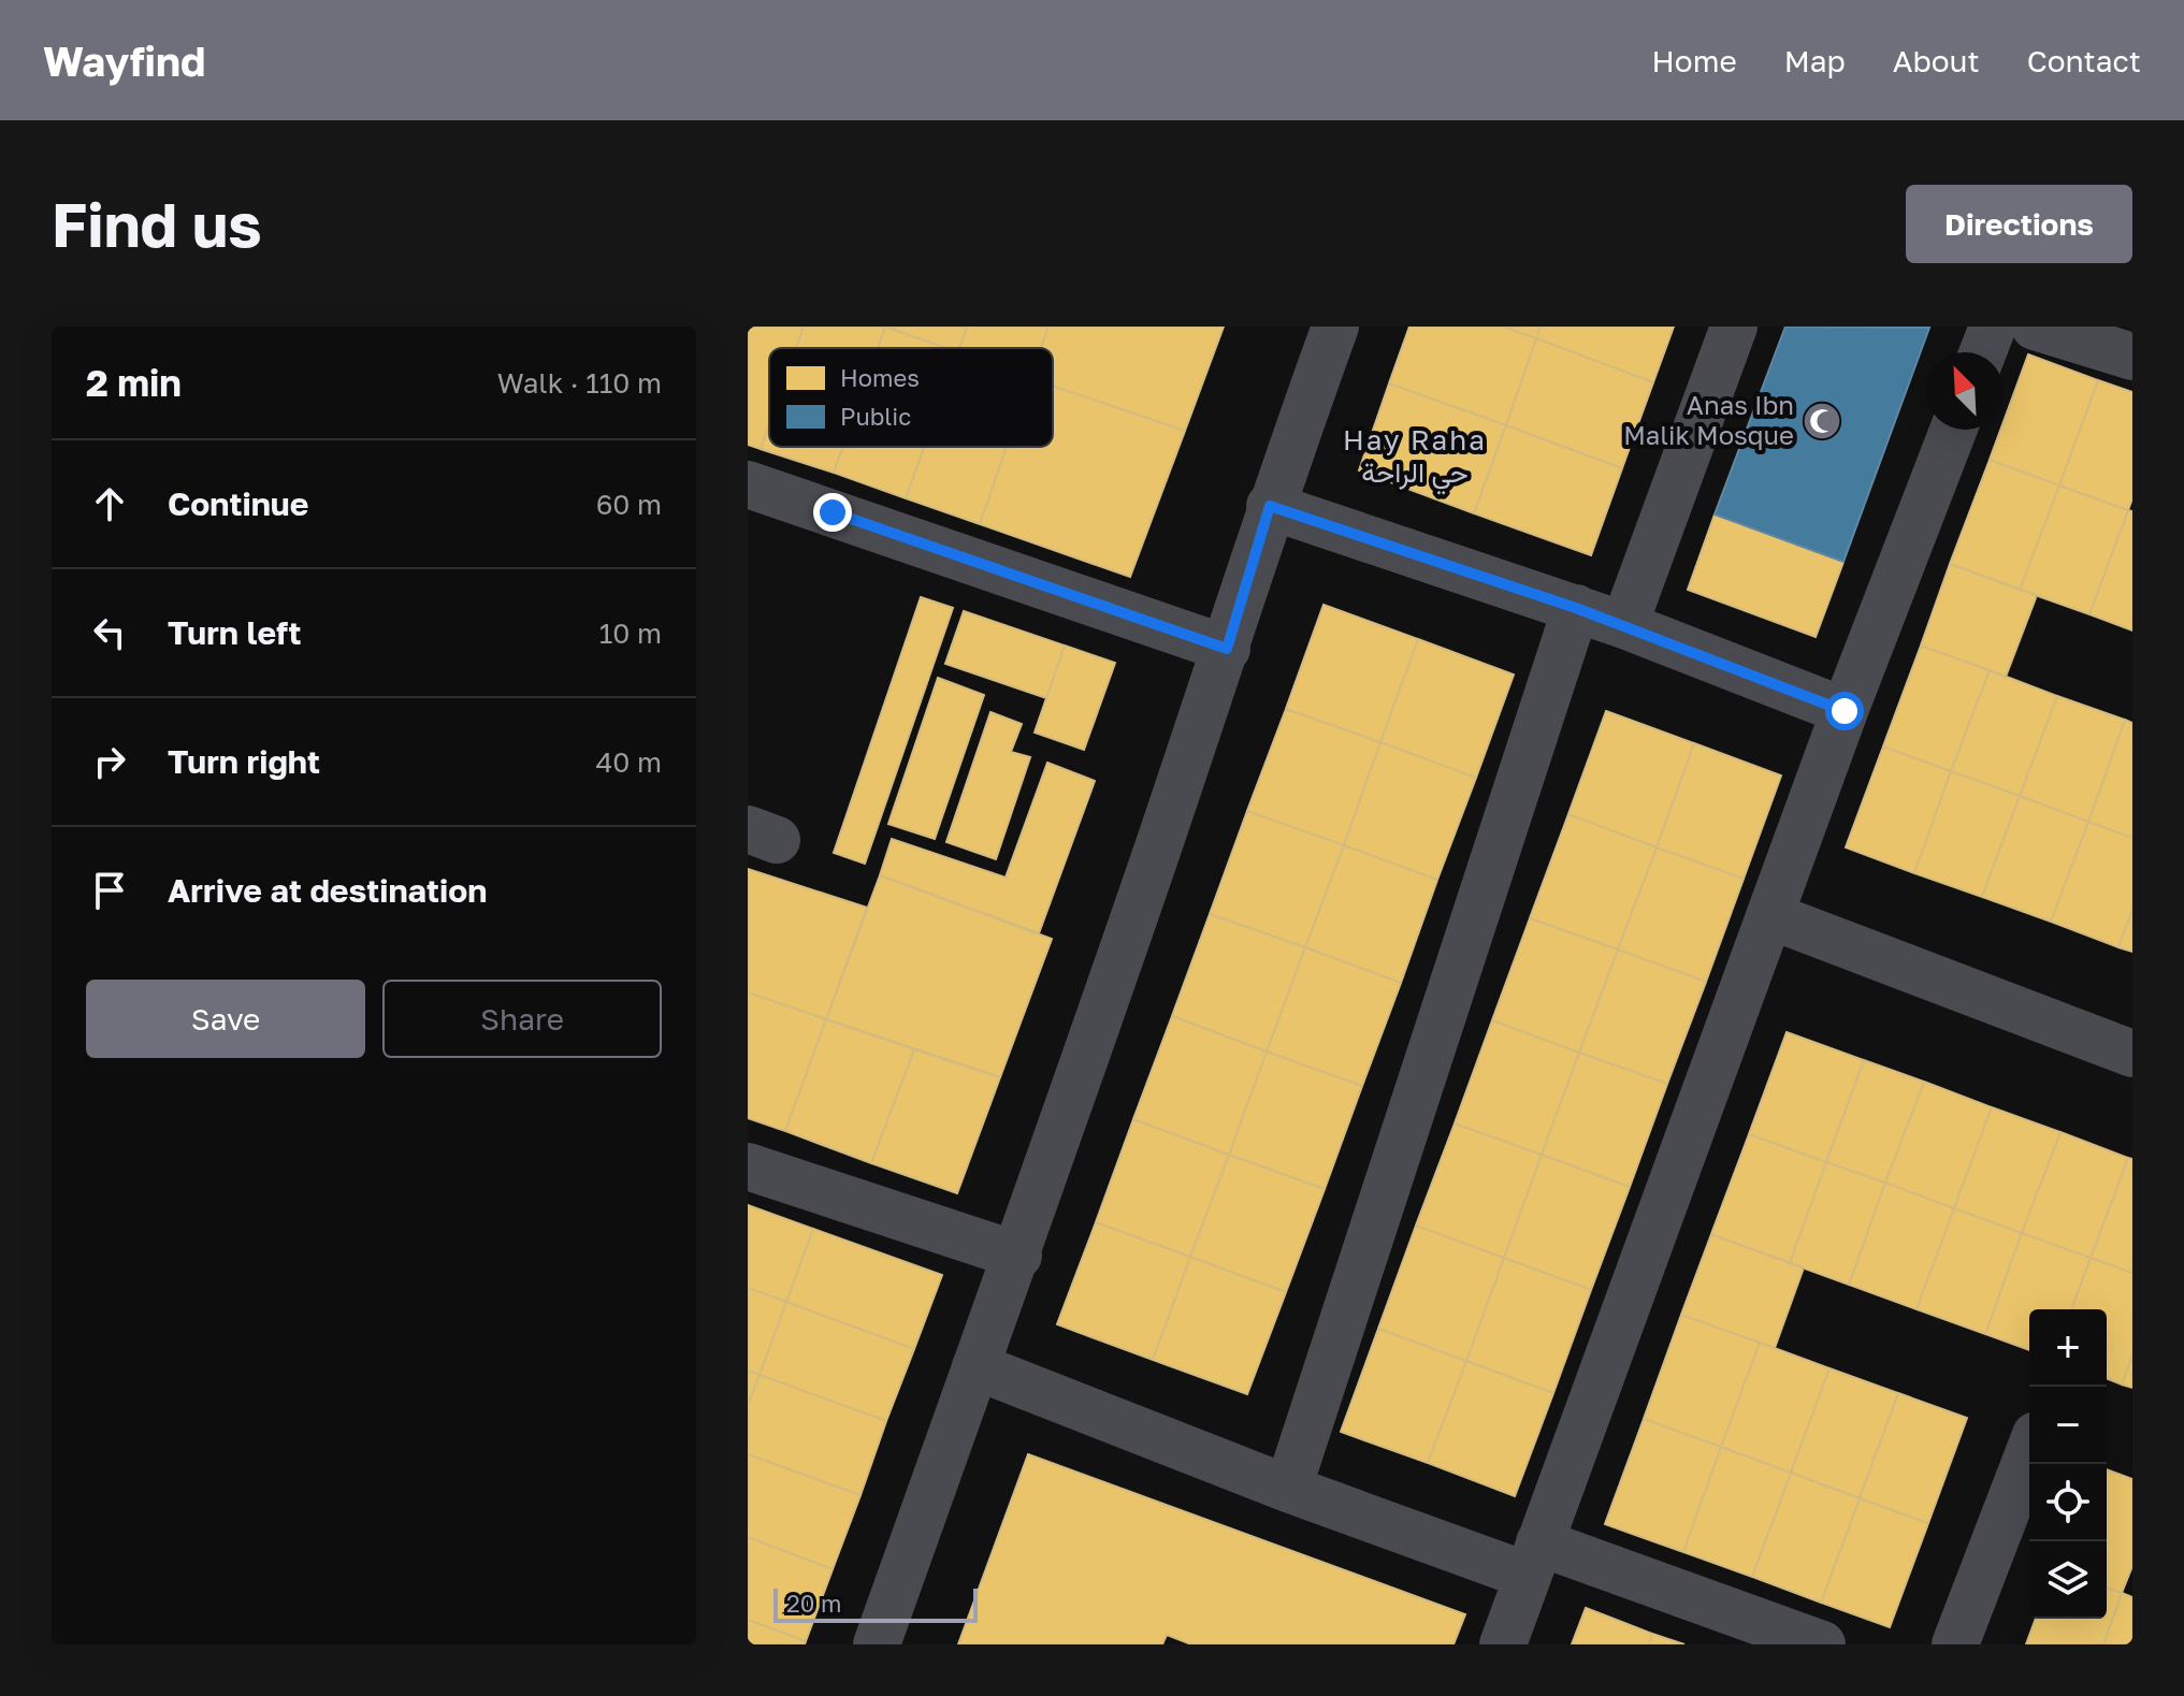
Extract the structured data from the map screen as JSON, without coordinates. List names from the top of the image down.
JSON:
{
  "districts": ["Hay Raha حي الراحة"],
  "places": {
    "mosque": ["Anas Ibn Malik Mosque"]
  },
  "legend": ["Homes", "Public"],
  "scale_bar": "20 m",
  "north": "top left",
  "page": {
    "header": "Wayfind",
    "nav": [
      "Home",
      "Map",
      "About",
      "Contact"
    ],
    "buttons": [
      "Directions",
      ["Save", "Share"]
    ],
    "title": "Find us",
    "heading": ["2 min", "Walk · 110 m"],
    "list": [
      ["Continue", "60 m"],
      ["Turn left", "10 m"],
      ["Turn right", "40 m"],
      "Arrive at destination"
    ],
    "map_buttons": ["+", "−"],
    "scale": "20 m"
  }
}
